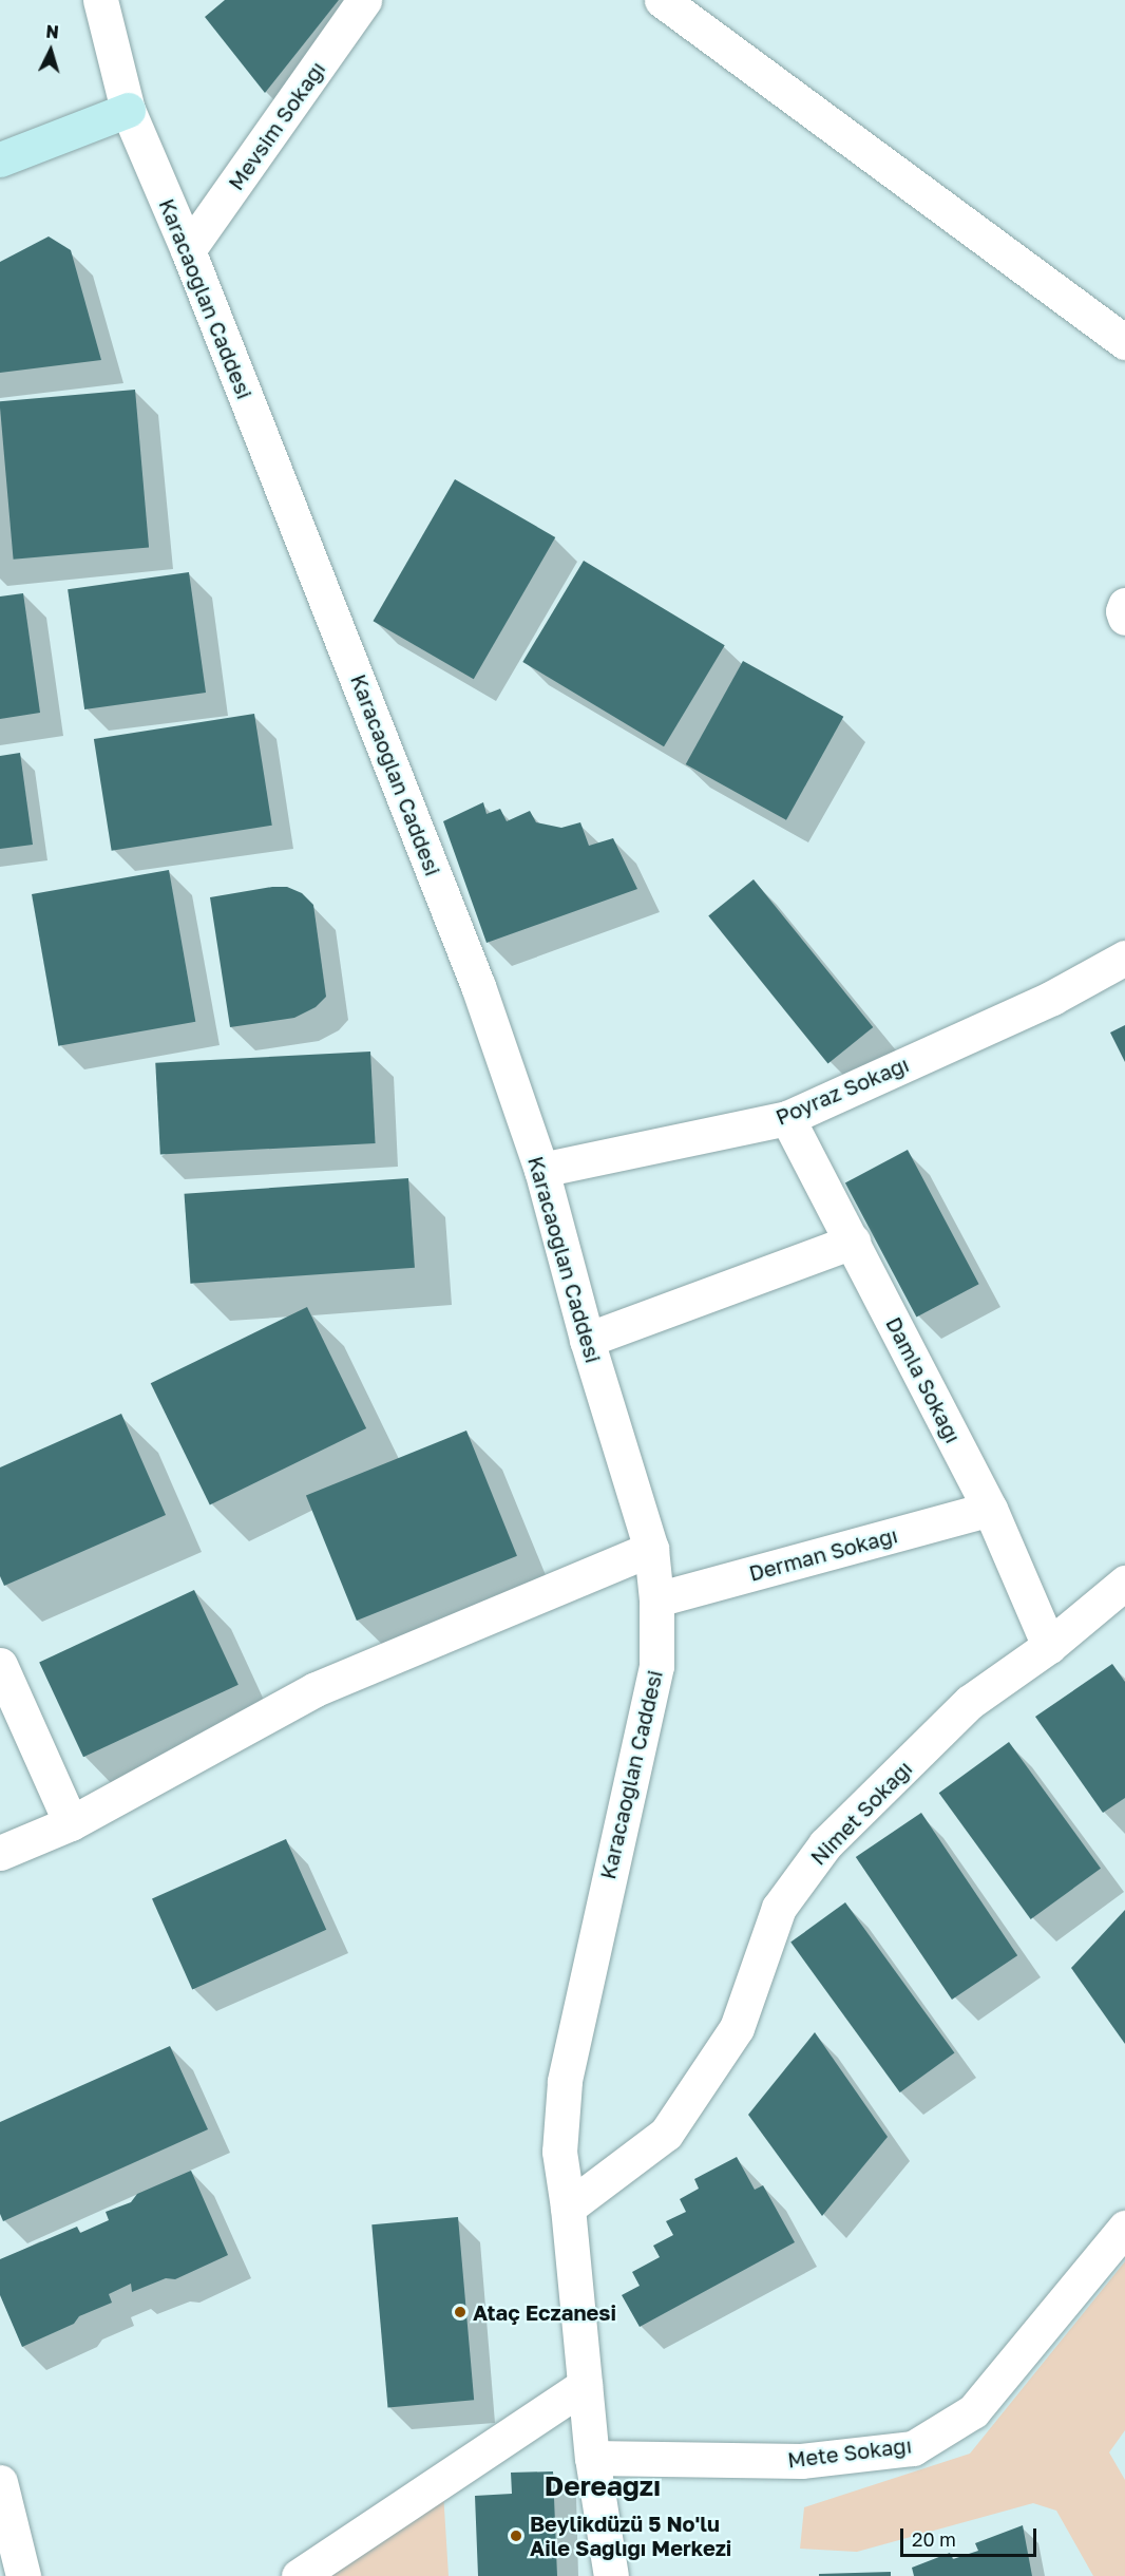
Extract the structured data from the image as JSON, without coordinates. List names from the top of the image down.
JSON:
{
  "streets": {
    "street": [
      "Mevsim Sokağı",
      "Karacaoğlan Caddesi",
      "Poyraz Sokağı",
      "Damla Sokağı",
      "Derman Sokağı",
      "Nimet Sokağı",
      "Mete Sokağı"
    ]
  },
  "crossings": [
    ["Mevsim Sokağı", "Karacaoğlan Caddesi"],
    ["Karacaoğlan Caddesi", "Poyraz Sokağı"],
    ["Karacaoğlan Caddesi", "Derman Sokağı"],
    ["Karacaoğlan Caddesi", "Nimet Sokağı"],
    ["Karacaoğlan Caddesi", "Mete Sokağı"],
    ["Poyraz Sokağı", "Damla Sokağı"],
    ["Damla Sokağı", "Derman Sokağı"],
    ["Damla Sokağı", "Nimet Sokağı"]
  ],
  "districts": ["Dereağzı"],
  "places": ["Ataç Eczanesi", "Beylikdüzü 5 No'lu Aile Sağlığı Merkezi"],
  "scale_bar": "20 m",
  "north": "top"
}
